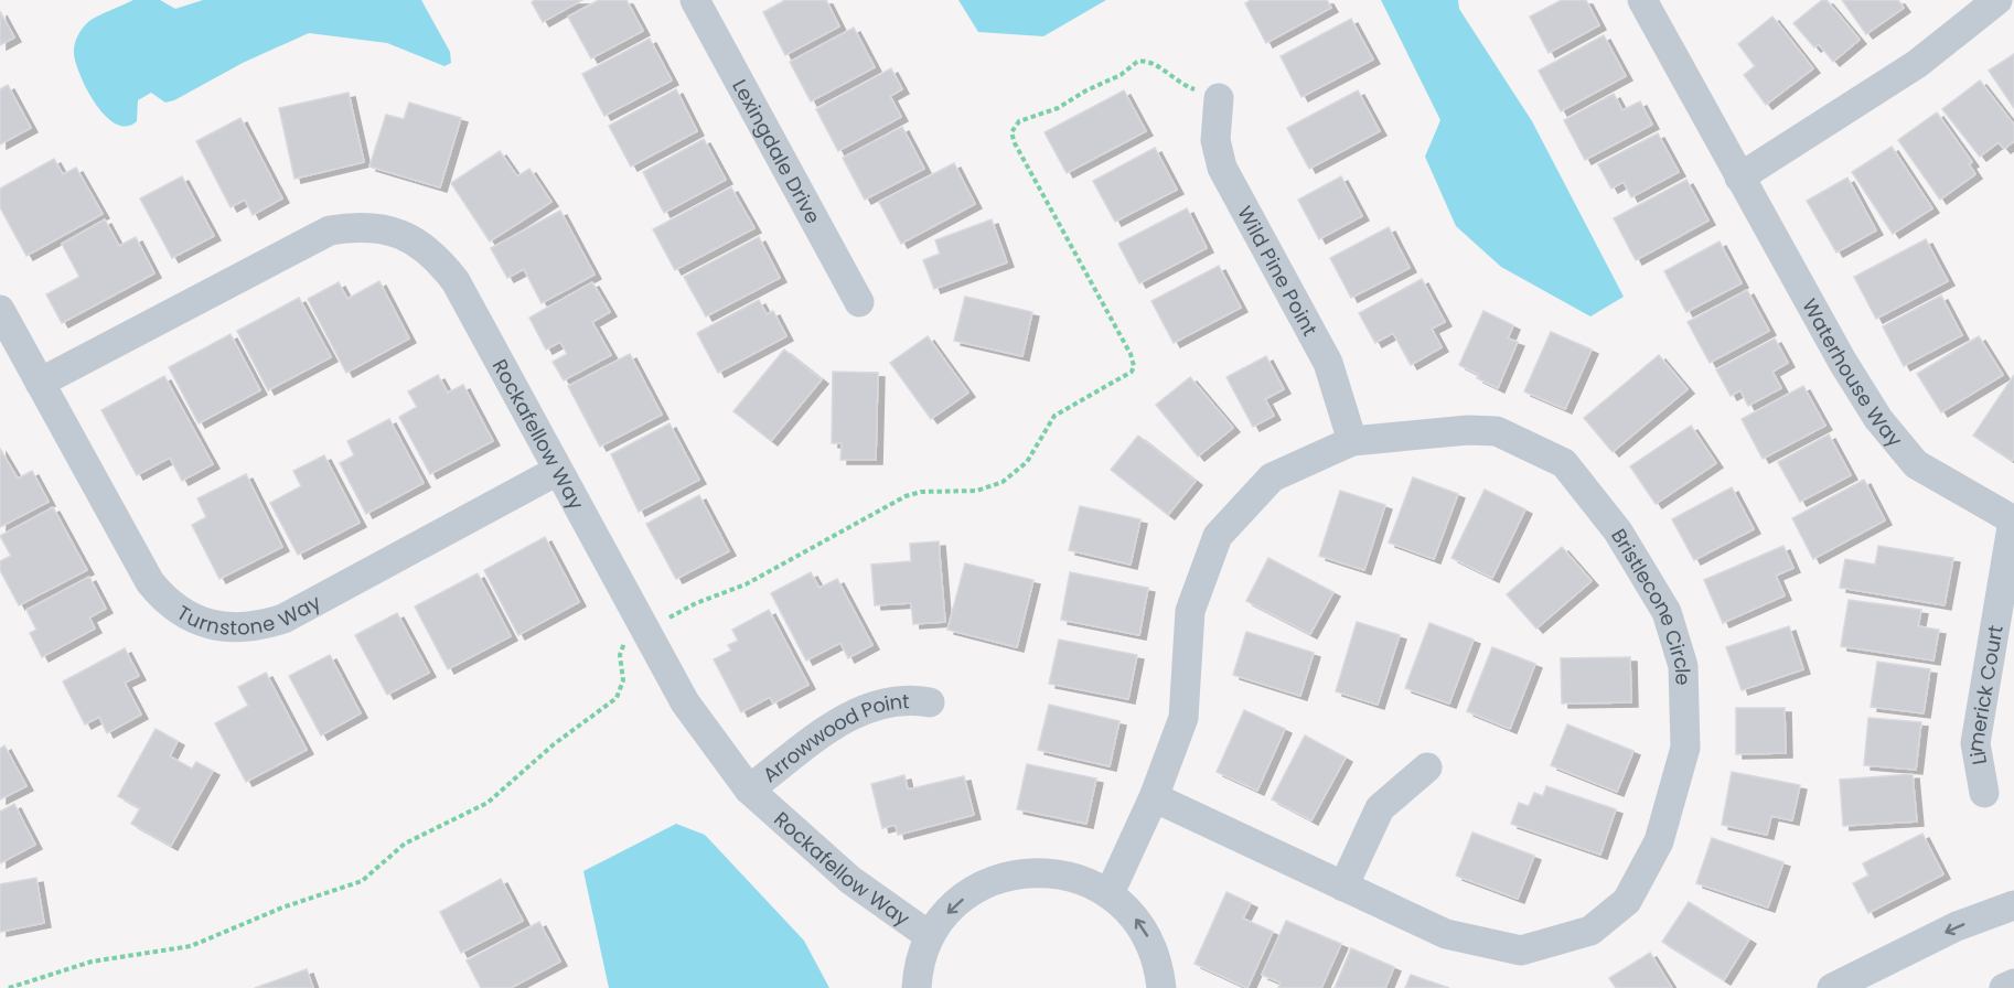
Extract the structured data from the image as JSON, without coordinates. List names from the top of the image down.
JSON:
{
  "streets": {
    "street": [
      "Lexingdale Drive",
      "Wild Pine Point",
      "Waterhouse Way",
      "Rockafellow Way",
      "Turnstone Way",
      "Bristlecone Circle",
      "Limerick Court",
      "Arrowwood Point"
    ]
  },
  "crossings": [
    ["Wild Pine Point", "Bristlecone Circle"],
    ["Waterhouse Way", "Limerick Court"],
    ["Rockafellow Way", "Turnstone Way"],
    ["Rockafellow Way", "Arrowwood Point"]
  ]
}
